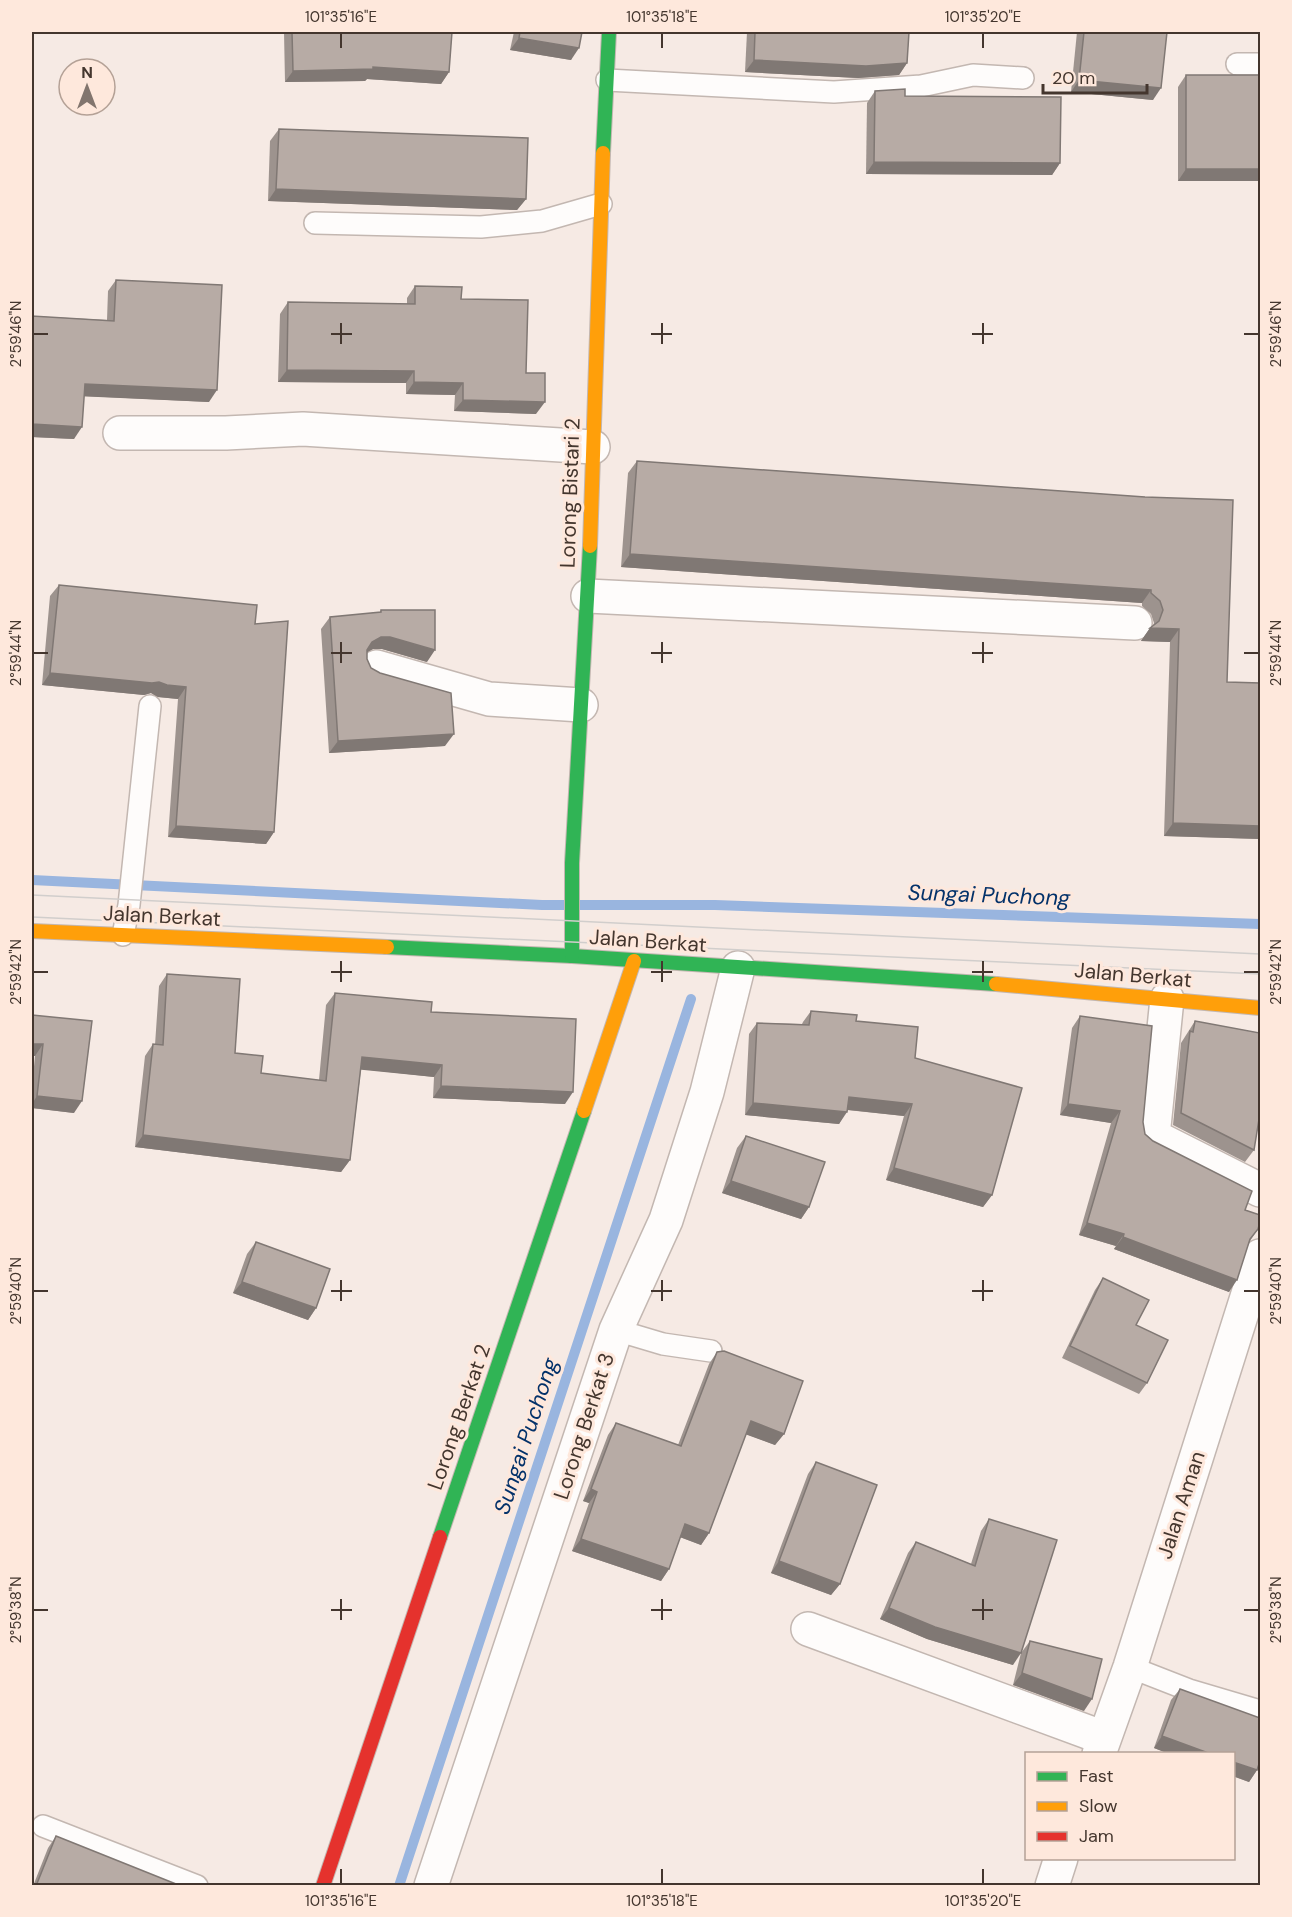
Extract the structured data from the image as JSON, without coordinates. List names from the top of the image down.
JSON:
{
  "streets": {
    "street": [
      "Lorong Bistari 2",
      "Jalan Berkat",
      "Lorong Berkat 2",
      "Lorong Berkat 3",
      "Jalan Aman"
    ]
  },
  "crossings": [
    ["Lorong Bistari 2", "Jalan Berkat"],
    ["Jalan Berkat", "Lorong Berkat 2"],
    ["Jalan Berkat", "Lorong Berkat 3"]
  ],
  "water": ["Sungai Puchong"],
  "legend": ["Fast", "Slow", "Jam"],
  "scale_bar": "20 m",
  "north": "top",
  "coordinates": [
    "101°35'16\"E",
    "101°35'18\"E",
    "101°35'20\"E",
    "2°59'46\"N",
    "2°59'44\"N",
    "2°59'42\"N",
    "2°59'40\"N",
    "2°59'38\"N"
  ]
}
